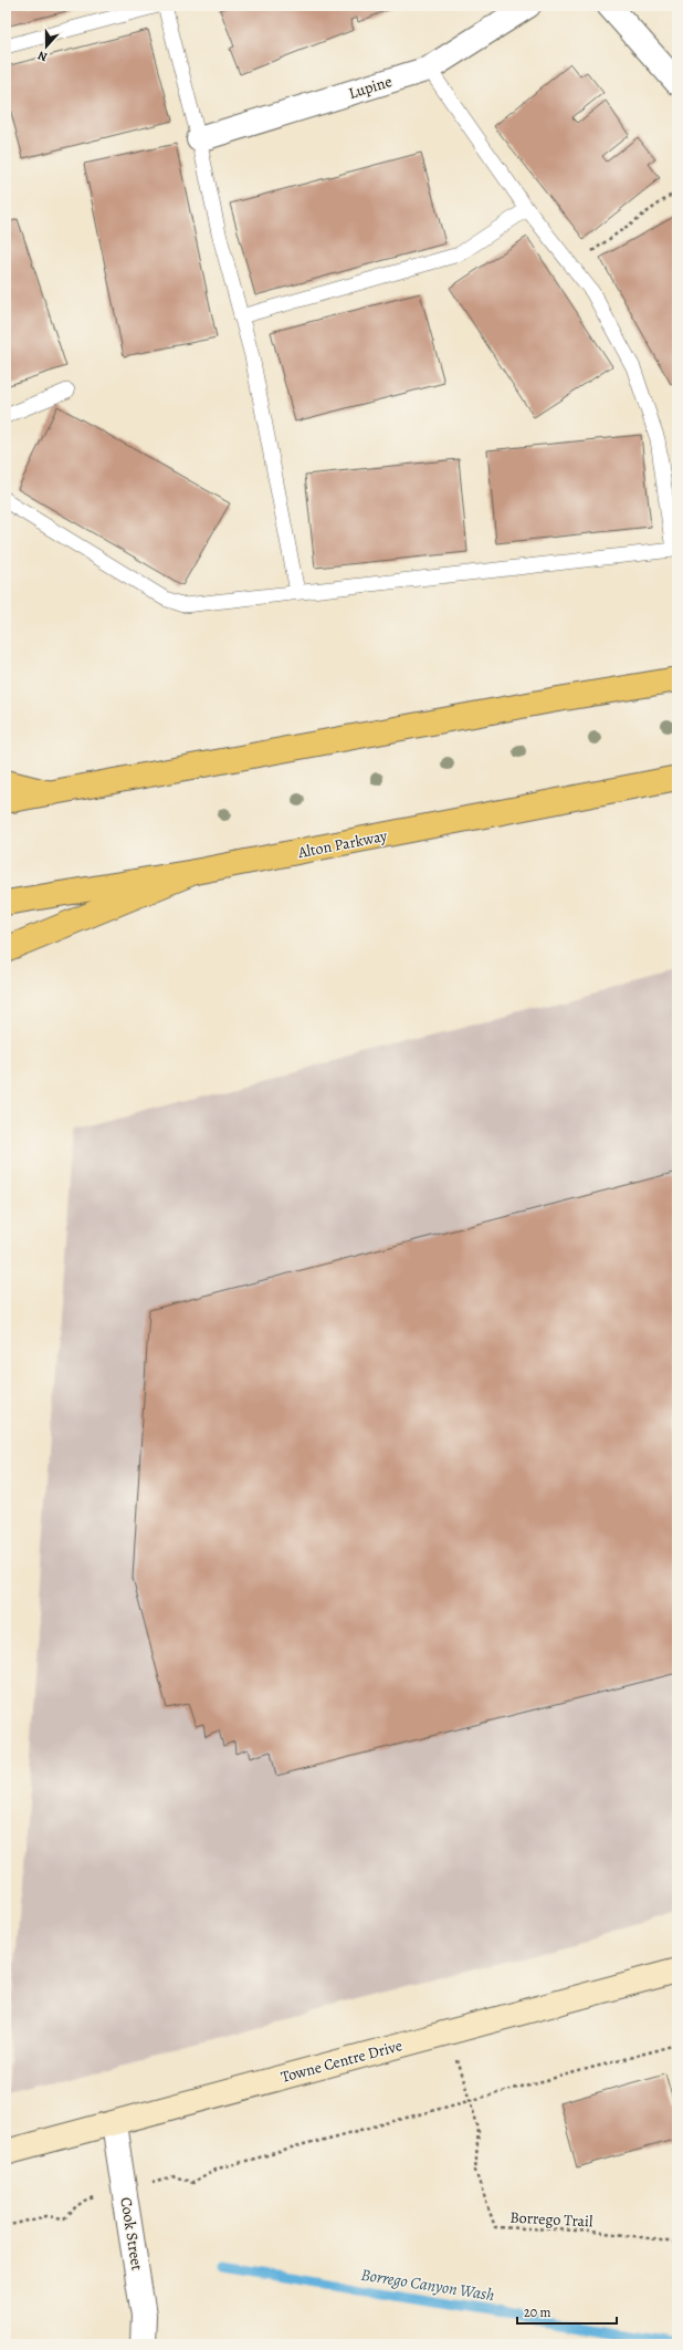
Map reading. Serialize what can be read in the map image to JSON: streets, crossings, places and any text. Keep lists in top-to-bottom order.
{
  "streets": {
    "main road": ["Alton Parkway"],
    "street": ["Lupine", "Towne Centre Drive", "Cook Street"],
    "path": ["Borrego Trail"]
  },
  "crossings": [
    ["Towne Centre Drive", "Borrego Trail"],
    ["Towne Centre Drive", "Cook Street"]
  ],
  "water": ["Borrego Canyon Wash"],
  "scale_bar": "20 m",
  "north": "bottom"
}
